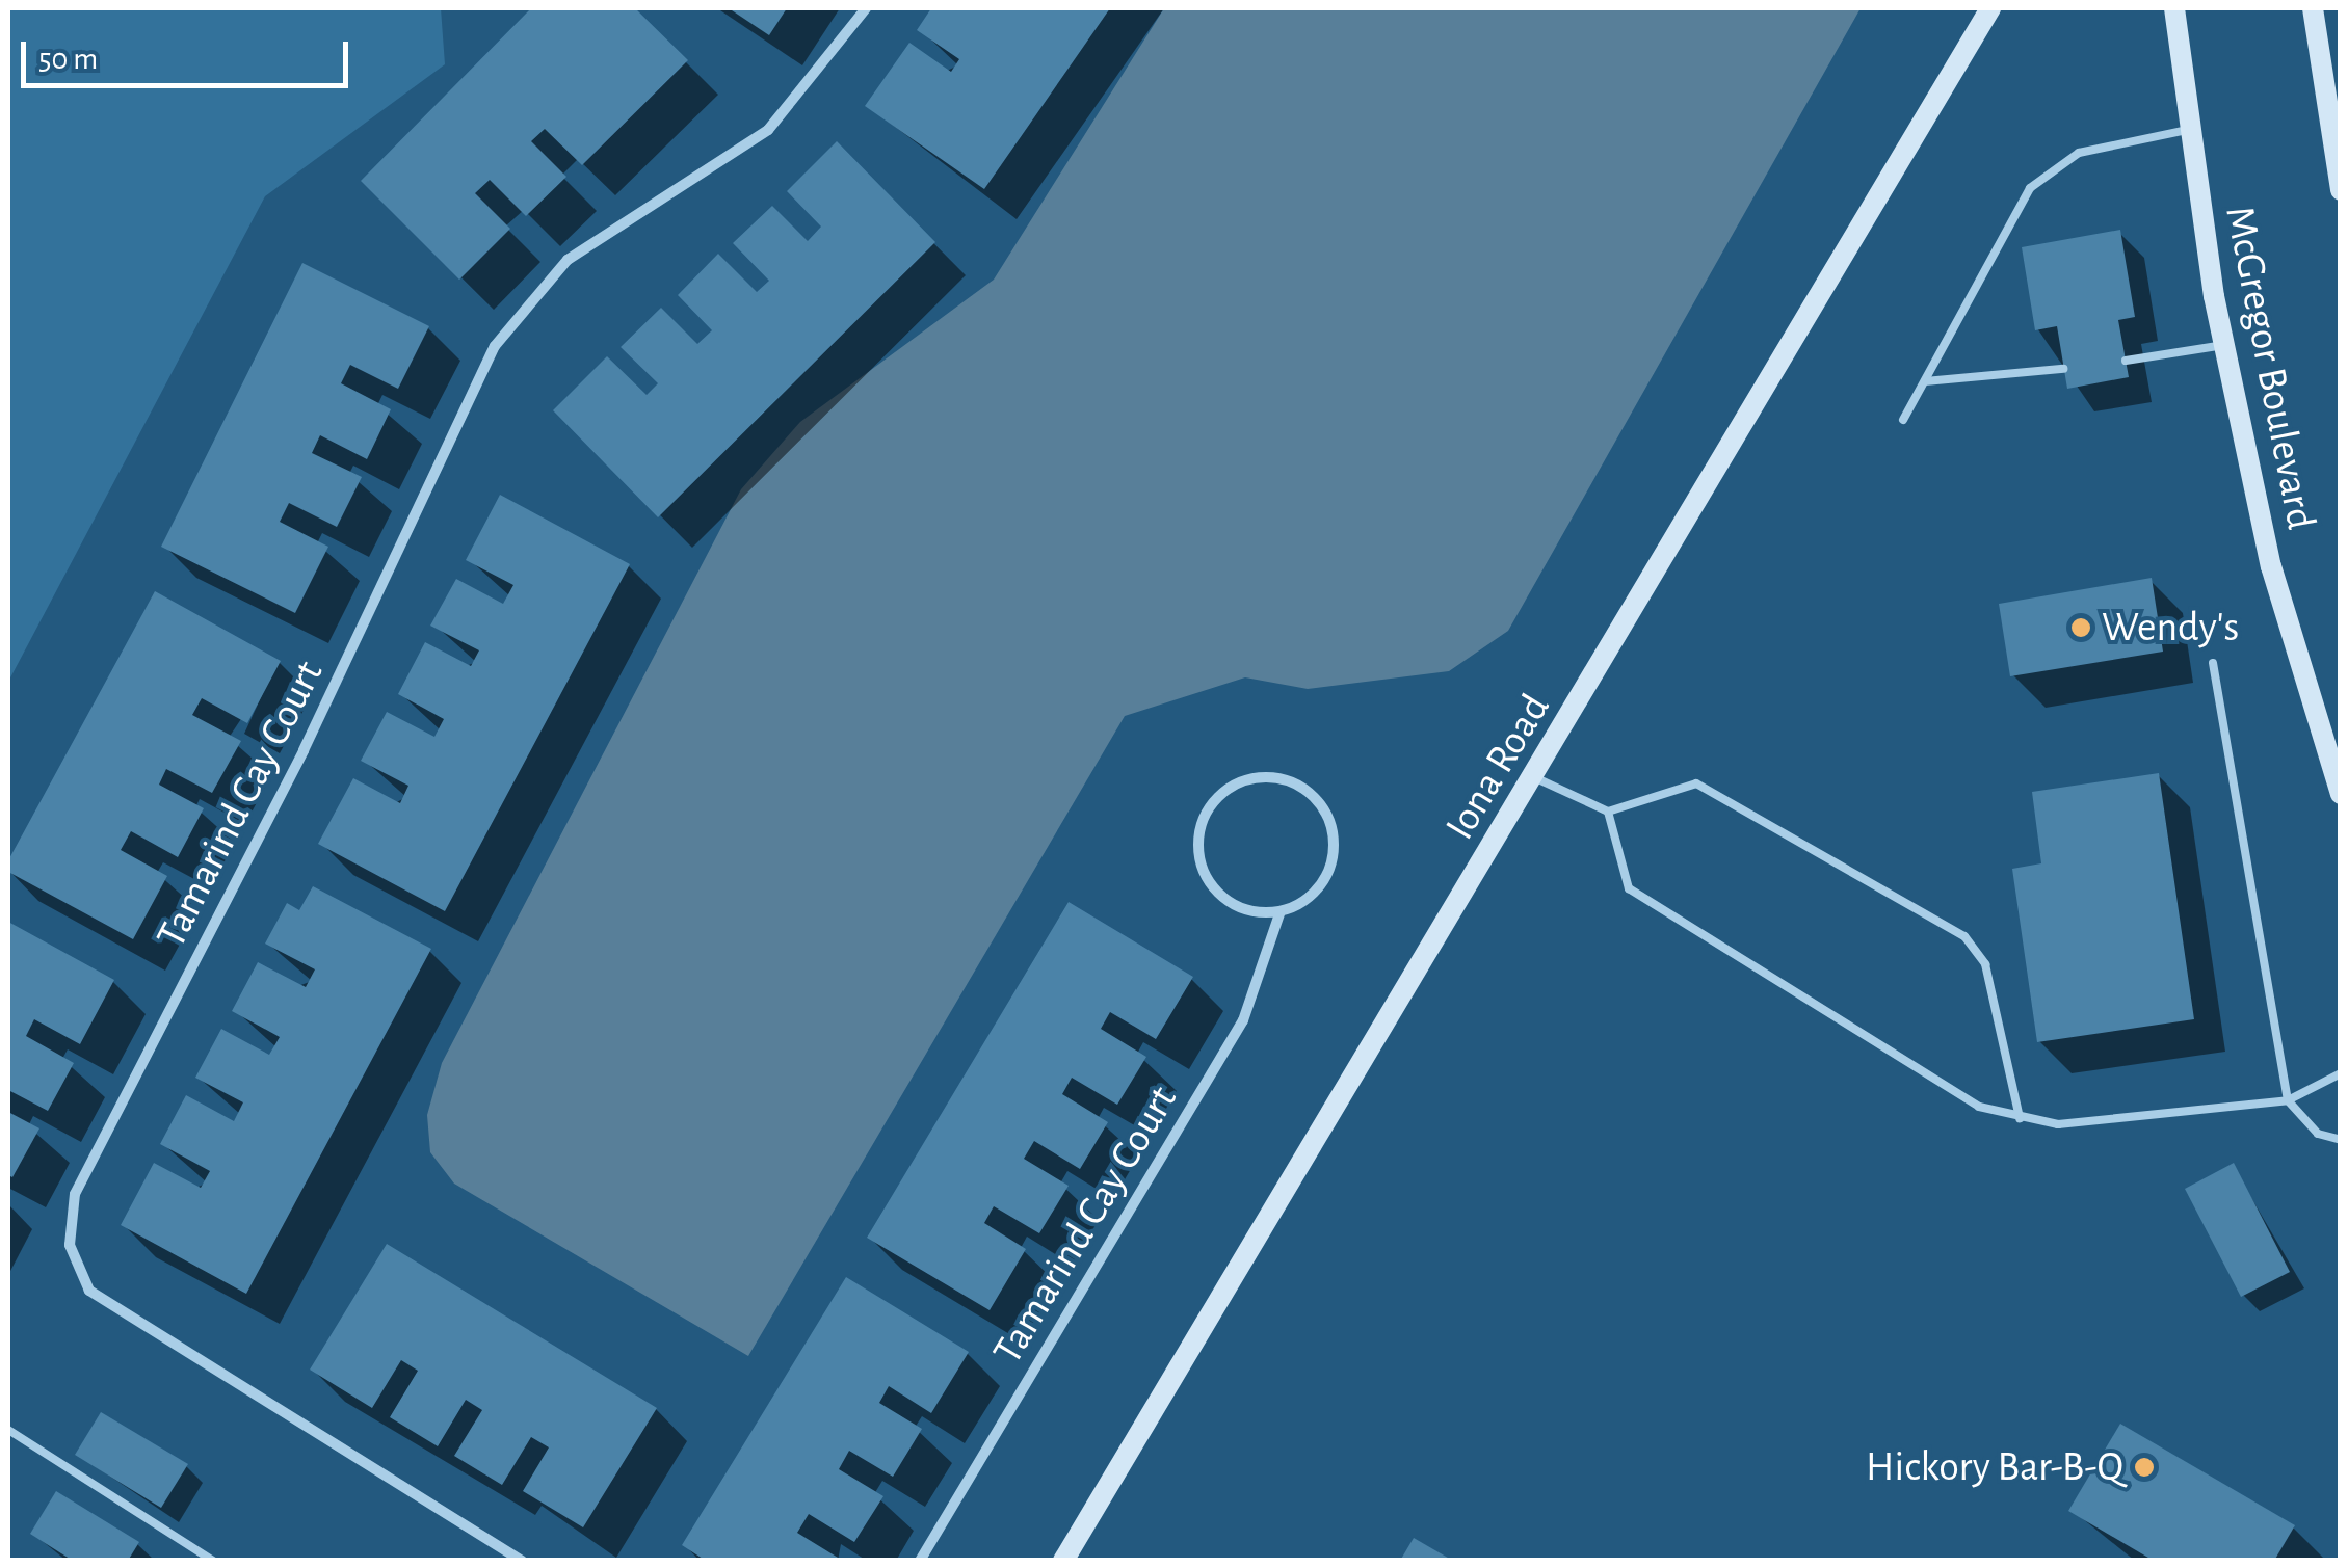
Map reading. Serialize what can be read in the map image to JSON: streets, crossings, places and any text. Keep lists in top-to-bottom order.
{
  "streets": {
    "street": ["McGregor Boulevard", "Iona Road", "Tamarind Cay Court"]
  },
  "places": ["Wendy's", "Hickory Bar-B-Q"],
  "scale_bar": "50 m"
}
